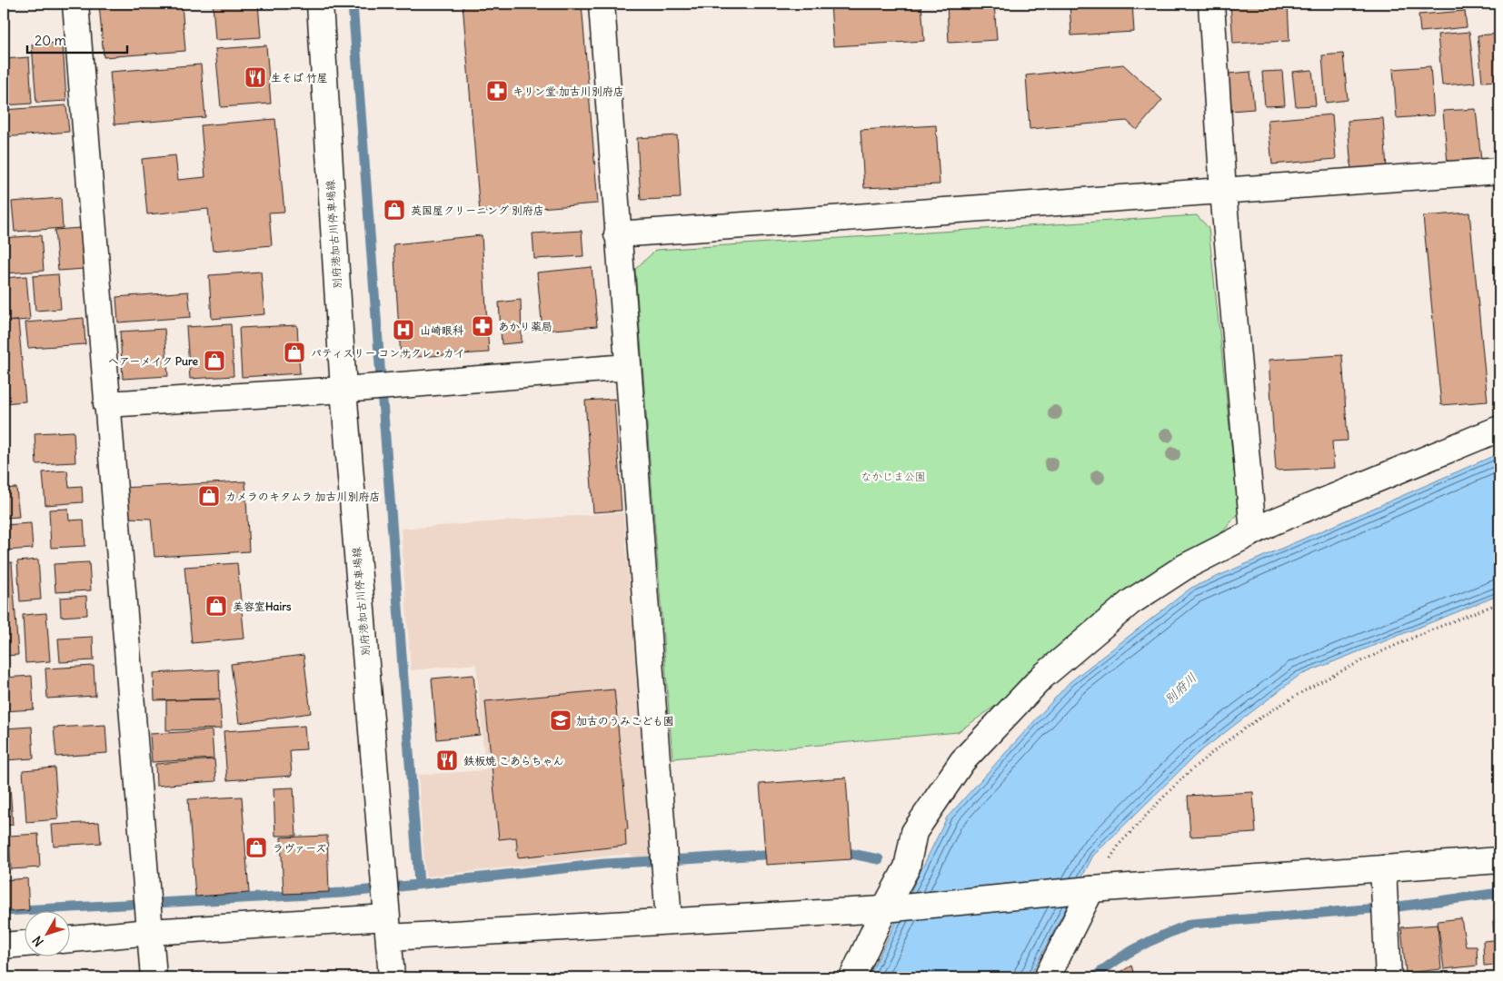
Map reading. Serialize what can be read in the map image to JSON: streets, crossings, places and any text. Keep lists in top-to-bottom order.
{
  "streets": {
    "street": ["別府港加古川停車場線"]
  },
  "water": ["別府川"],
  "parks": ["なかじま公園"],
  "places": {
    "restaurant": ["生そば 竹屋", "鉄板焼 こあらちゃん"],
    "pharmacy": ["キリン堂 加古川別府店", "あかり薬局"],
    "shop": [
      "英国屋クリーニング 別府店",
      "パティスリー コンサクレ・カイ",
      "ヘアーメイク Pure",
      "カメラのキタムラ 加古川別府店",
      "美容室Hairs",
      "ラヴァーズ"
    ],
    "hospital": ["山崎眼科"],
    "school or university": ["加古のうみこども園"]
  },
  "scale_bar": "20 m",
  "north": "bottom left"
}
